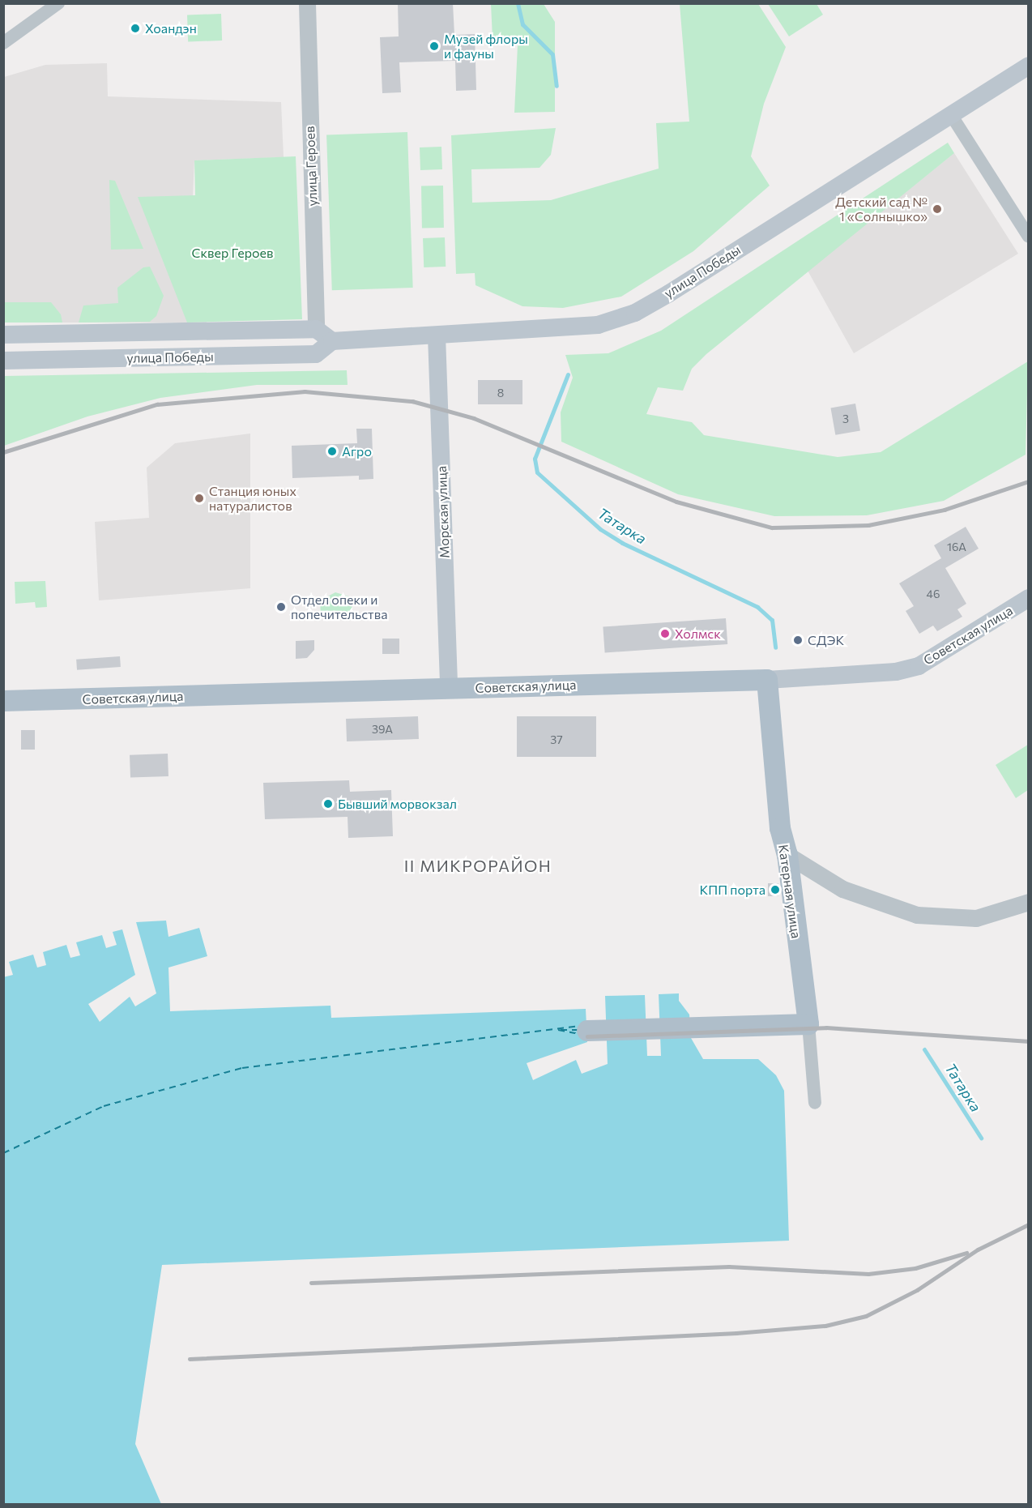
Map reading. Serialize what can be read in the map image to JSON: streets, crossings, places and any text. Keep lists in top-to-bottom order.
{
  "streets": {
    "main road": [
      "улица Победы",
      "Морская улица",
      "Советская улица",
      "Катерная улица"
    ],
    "street": ["улица Героев"]
  },
  "crossings": [
    ["улица Героев", "улица Победы"],
    ["улица Победы", "Морская улица"],
    ["Морская улица", "Советская улица"],
    ["Советская улица", "Катерная улица"]
  ],
  "districts": ["II МИКРОРАЙОН"],
  "water": ["Татарка"],
  "parks": ["Сквер Героев"],
  "places": [
    "Хоандэн",
    "Музей флоры и фауны",
    "Детский сад № 1 «Солнышко»",
    "Агро",
    "Станция юных натуралистов",
    "Отдел опеки и попечительства",
    "Холмск",
    "СДЭК",
    "Бывший морвокзал",
    "КПП порта"
  ],
  "house_numbers": [
    "8",
    "3",
    "16А",
    "46",
    "39А",
    "37"
  ]
}
